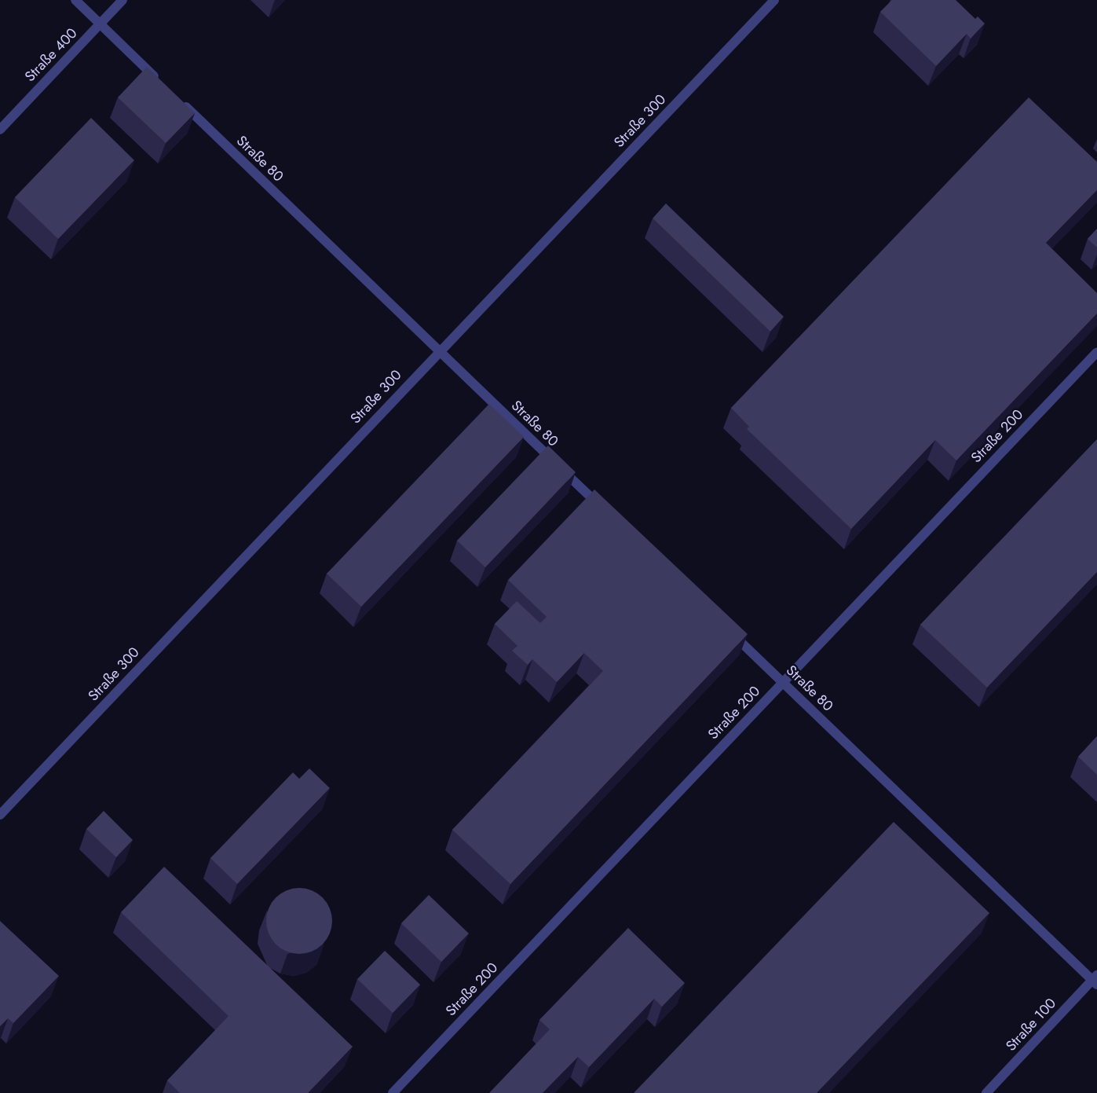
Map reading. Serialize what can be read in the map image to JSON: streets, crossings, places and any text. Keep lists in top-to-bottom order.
{
  "streets": {
    "lane": [
      "Straße 400",
      "Straße 300",
      "Straße 80",
      "Straße 200",
      "Straße 100"
    ]
  },
  "crossings": [
    ["Straße 300", "Straße 80"],
    ["Straße 80", "Straße 200"],
    ["Straße 80", "Straße 100"]
  ]
}
